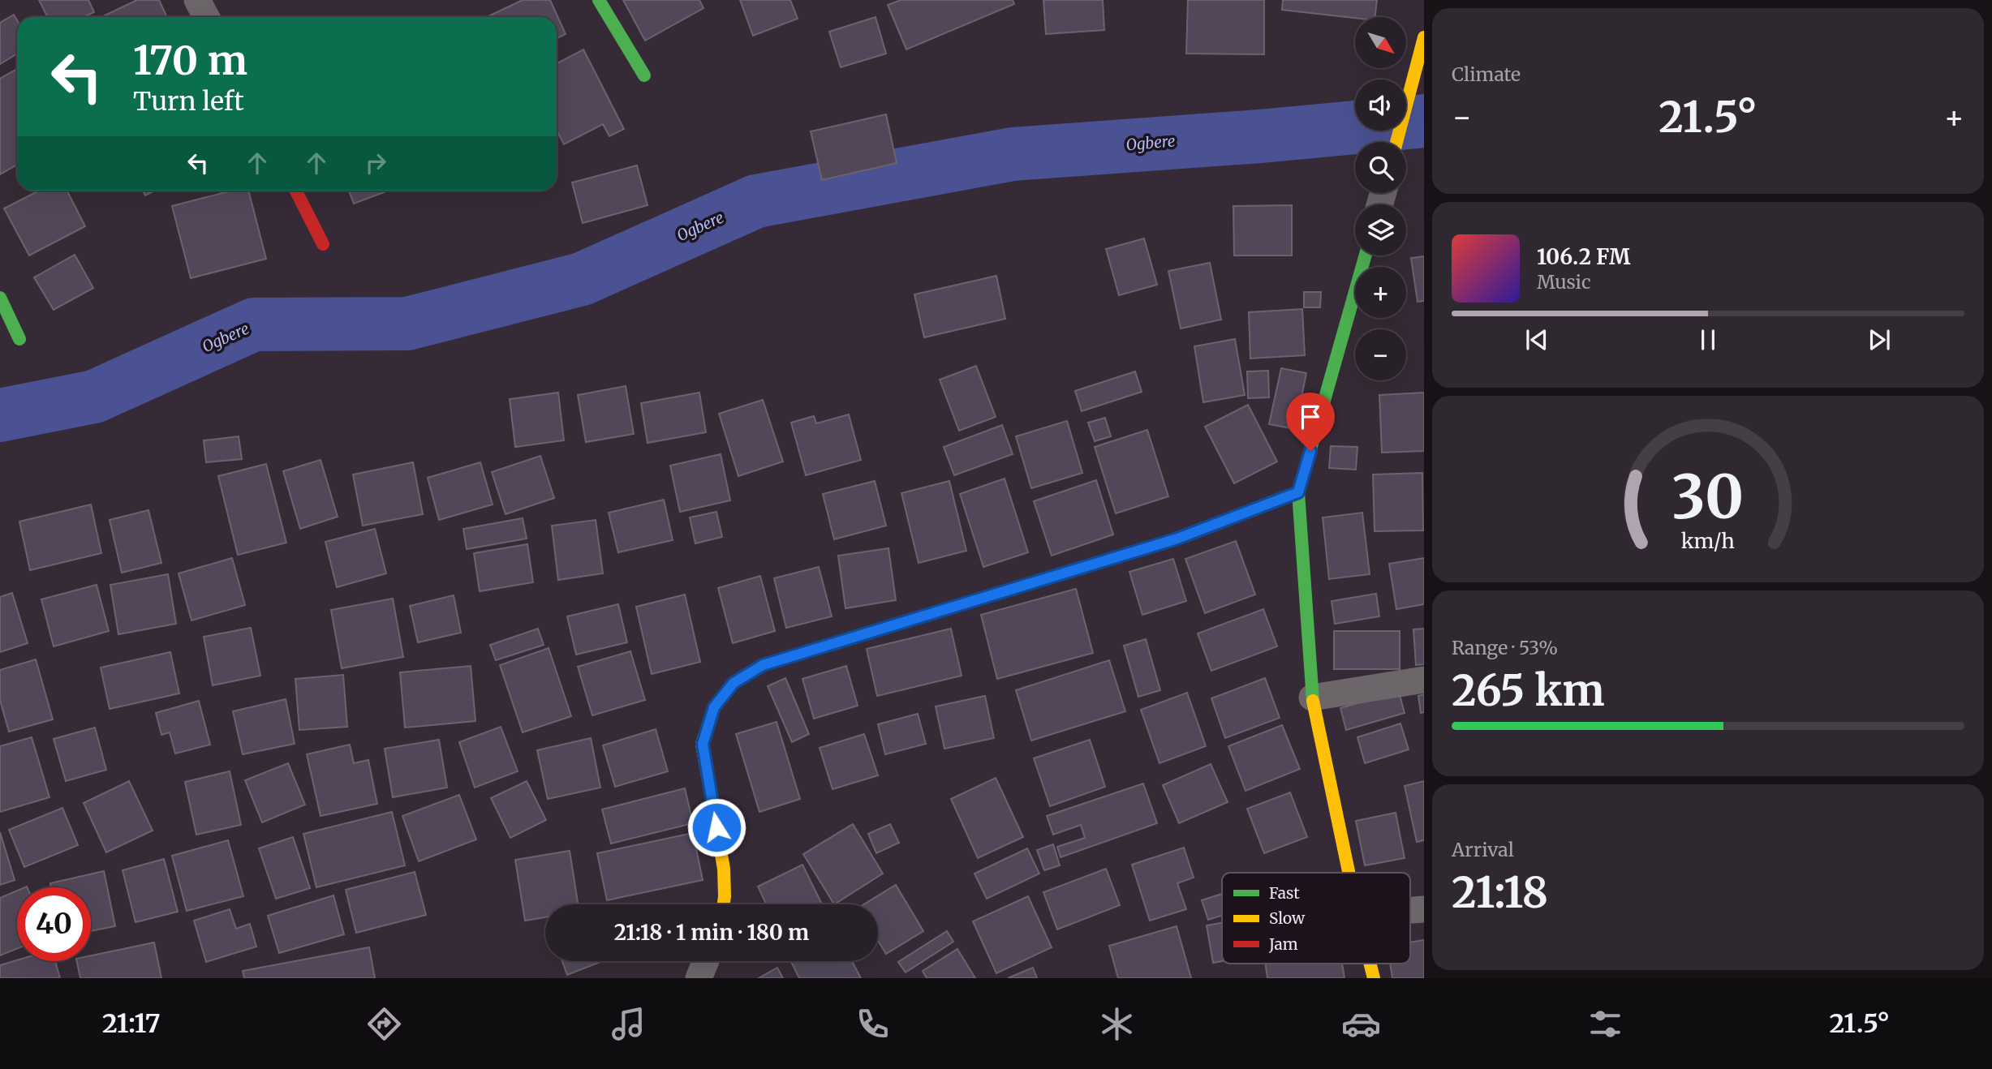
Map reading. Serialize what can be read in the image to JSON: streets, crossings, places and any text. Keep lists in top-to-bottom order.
{
  "water": ["Ogbere"],
  "legend": ["Fast", "Slow", "Jam"],
  "north": "bottom right",
  "page": {
    "tile": [
      "Climate",
      ["Range · 53%", "265 km"],
      ["Arrival", "21:18"]
    ],
    "map_buttons": ["+", "−"],
    "turn": ["170 m", "Turn left"],
    "heat": ["−", "21.5°", "+"],
    "song": ["106.2 FM", "Music"],
    "limit": "40",
    "trip": "21:18 · 1 min · 180 m",
    "tabs": ["21:17", "21.5°"],
    "gauge": ["30", "km/h"]
  }
}
